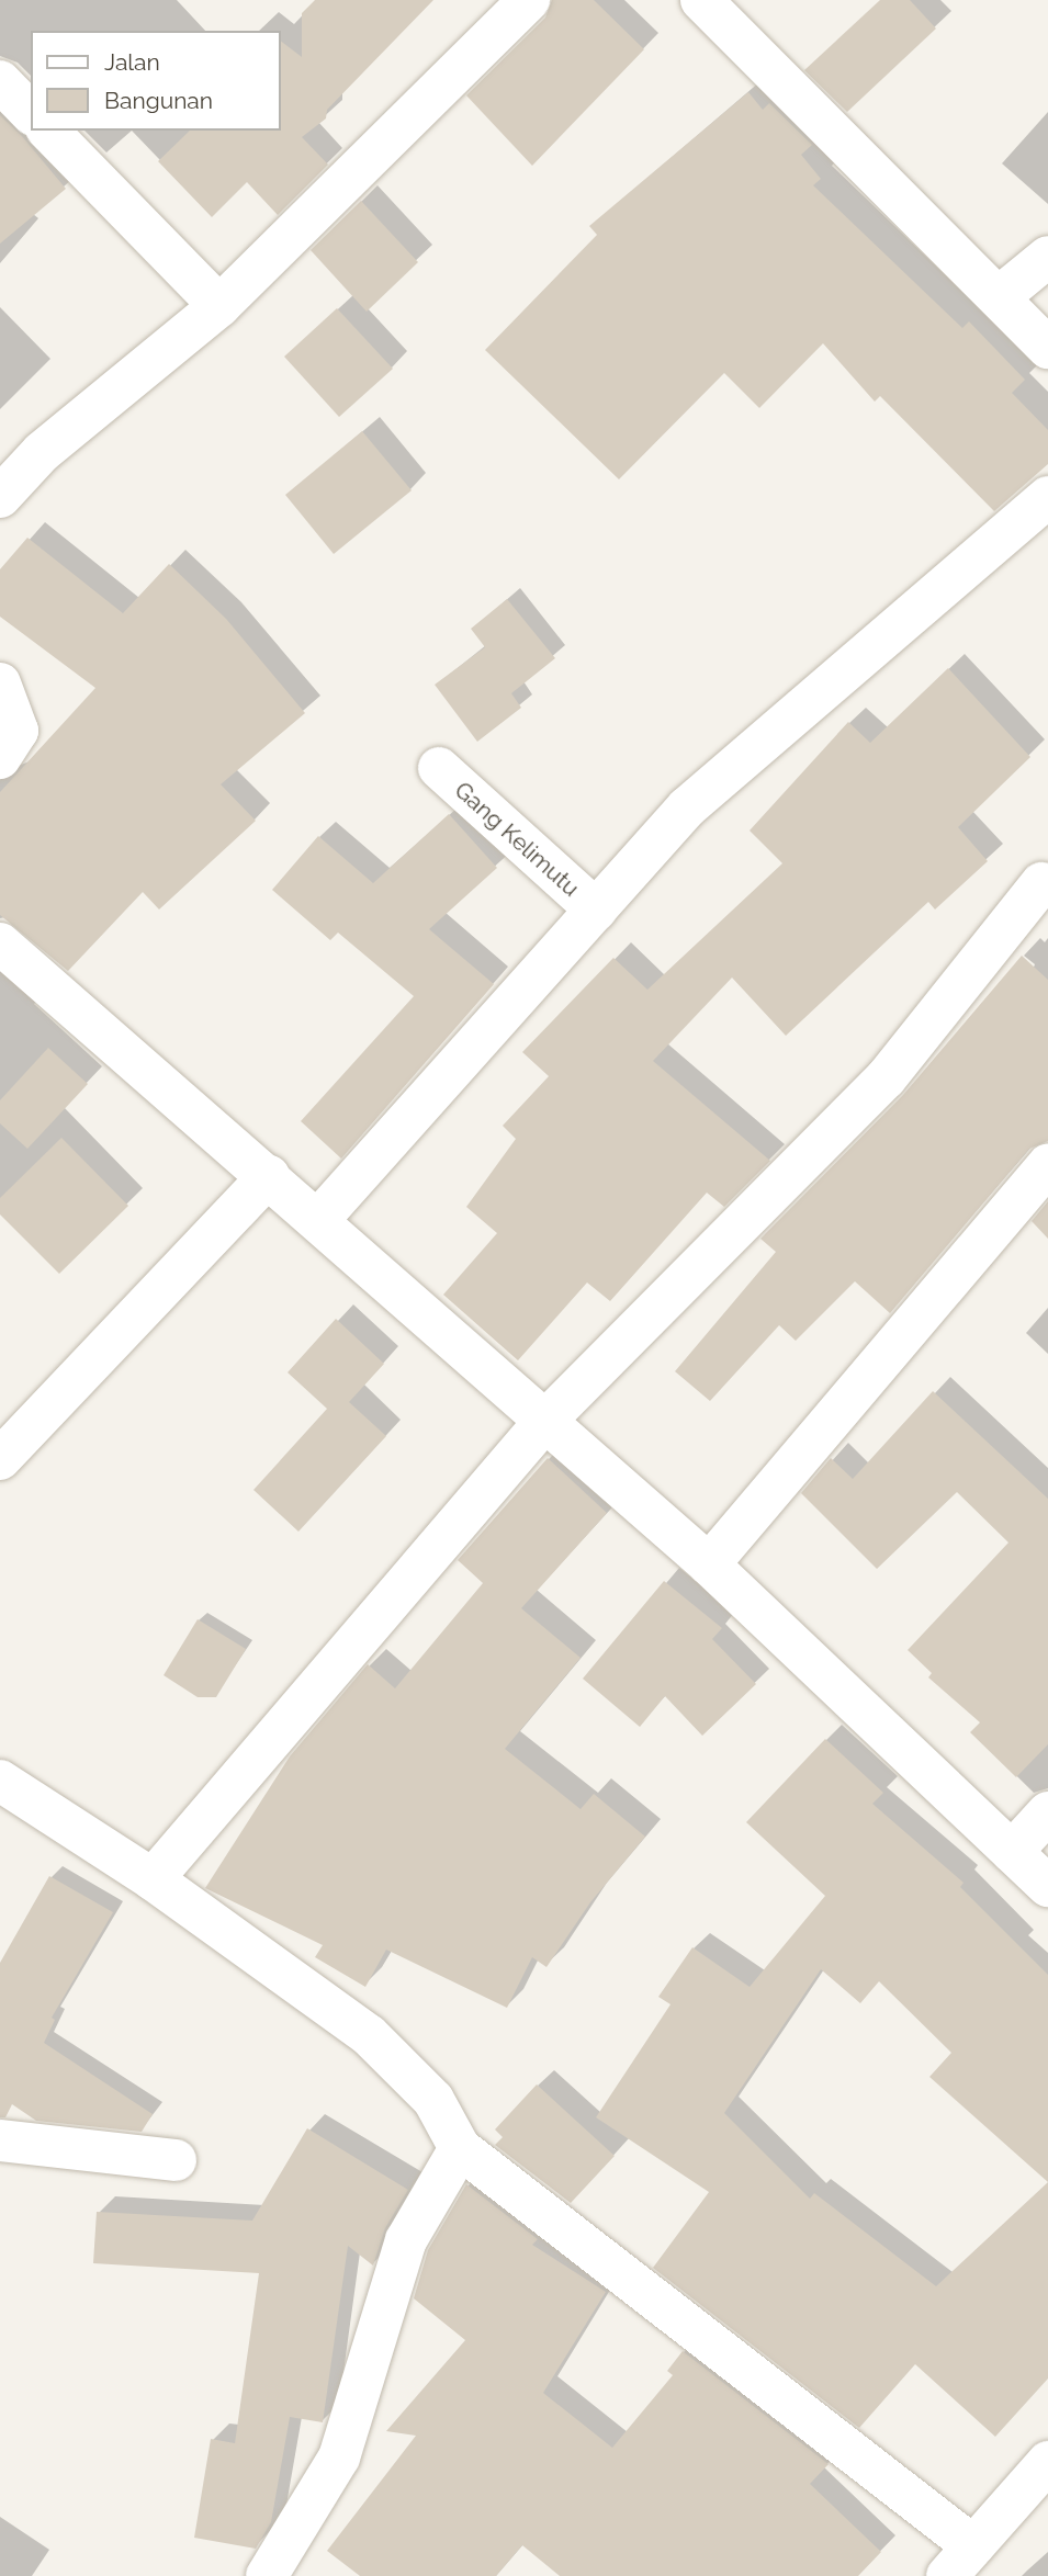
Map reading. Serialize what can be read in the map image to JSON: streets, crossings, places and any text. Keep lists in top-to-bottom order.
{
  "streets": {
    "street": ["Gang Kelimutu"]
  },
  "legend": ["Jalan", "Bangunan"]
}
